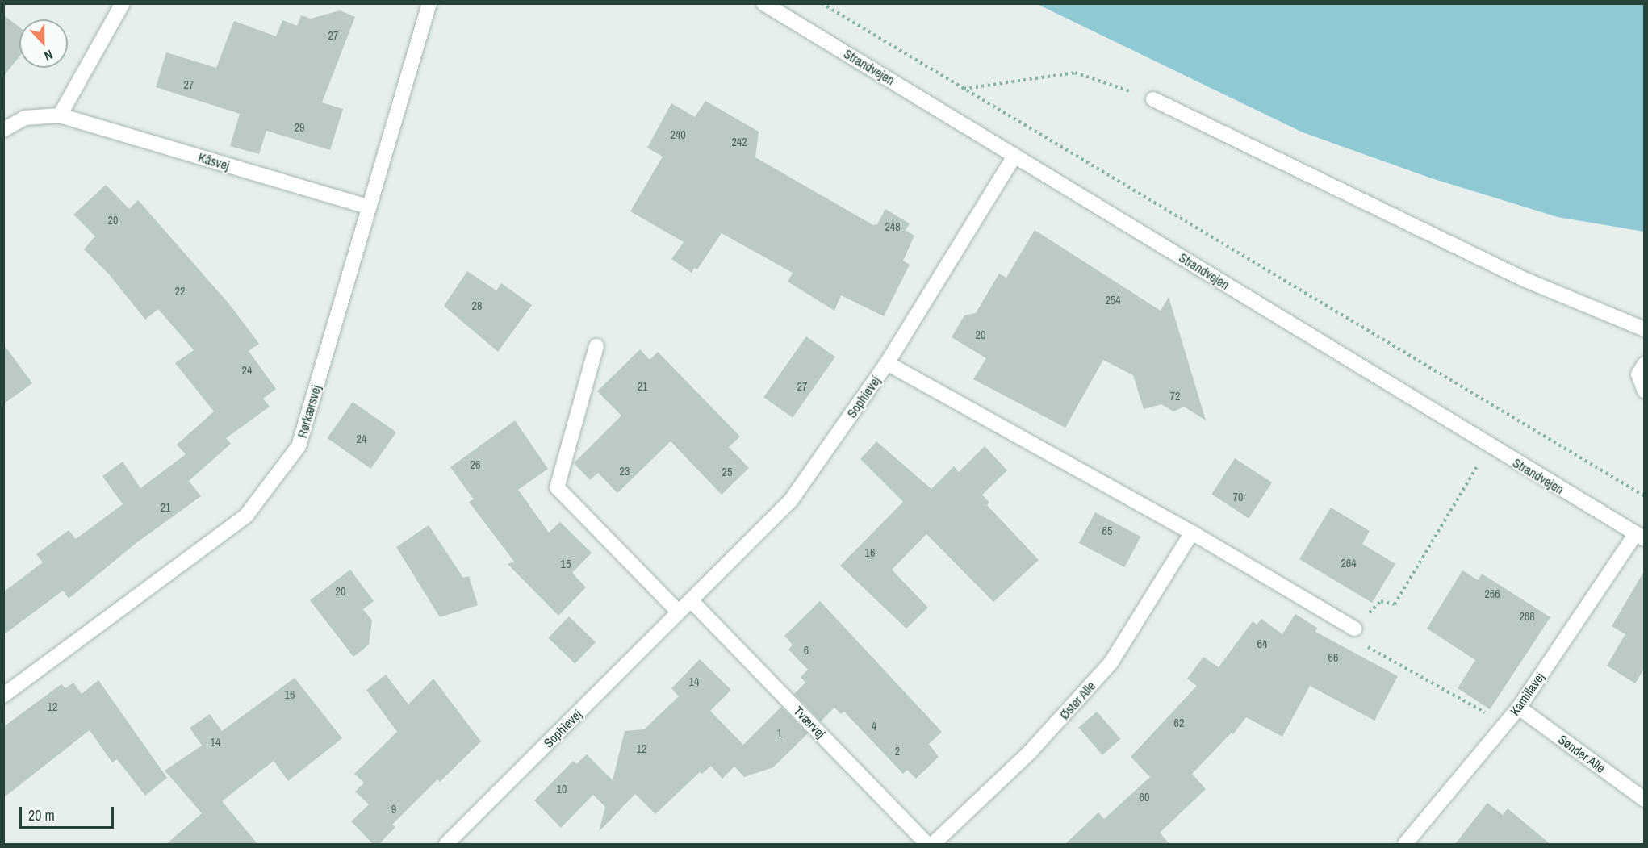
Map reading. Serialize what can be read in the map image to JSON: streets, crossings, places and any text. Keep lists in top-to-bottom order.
{
  "streets": {
    "street": [
      "Strandvejen",
      "Kåsvej",
      "Sophievej",
      "Rørkærsvej",
      "Kamillavej",
      "Øster Alle",
      "Tværvej",
      "Sønder Alle"
    ]
  },
  "crossings": [
    ["Strandvejen", "Sophievej"],
    ["Strandvejen", "Kamillavej"],
    ["Kåsvej", "Rørkærsvej"],
    ["Sophievej", "Tværvej"],
    ["Kamillavej", "Sønder Alle"]
  ],
  "house_numbers": [
    "27",
    "27",
    "29",
    "240",
    "242",
    "20",
    "248",
    "22",
    "254",
    "28",
    "20",
    "24",
    "21",
    "27",
    "72",
    "24",
    "26",
    "23",
    "25",
    "70",
    "21",
    "65",
    "16",
    "264",
    "15",
    "20",
    "266",
    "268",
    "64",
    "6",
    "66",
    "14",
    "16",
    "12",
    "62",
    "4",
    "1",
    "14",
    "12",
    "2",
    "10",
    "60",
    "9"
  ],
  "scale_bar": "20 m",
  "north": "bottom"
}
